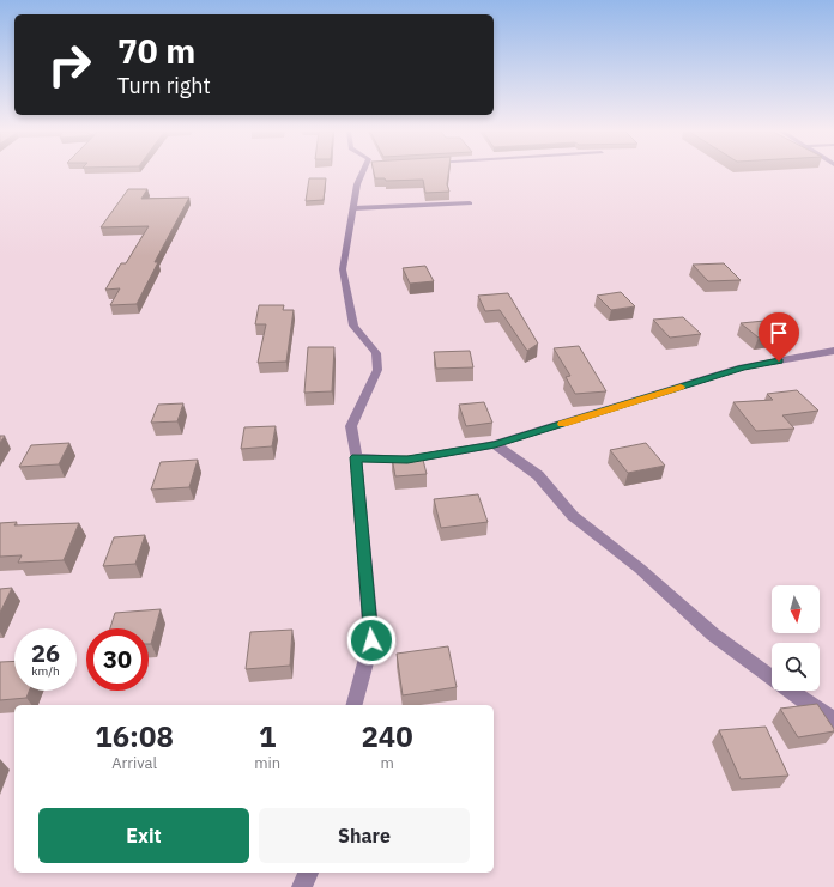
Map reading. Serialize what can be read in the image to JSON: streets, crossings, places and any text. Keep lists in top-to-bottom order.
{
  "north": "bottom",
  "page": {
    "turn": ["70 m", "Turn right"],
    "speed": "26 km/h",
    "limit": "30",
    "eta": [
      "16:08",
      "Arrival",
      "1",
      "min",
      "240",
      "m"
    ],
    "buttons": ["Exit", "Share"]
  }
}
